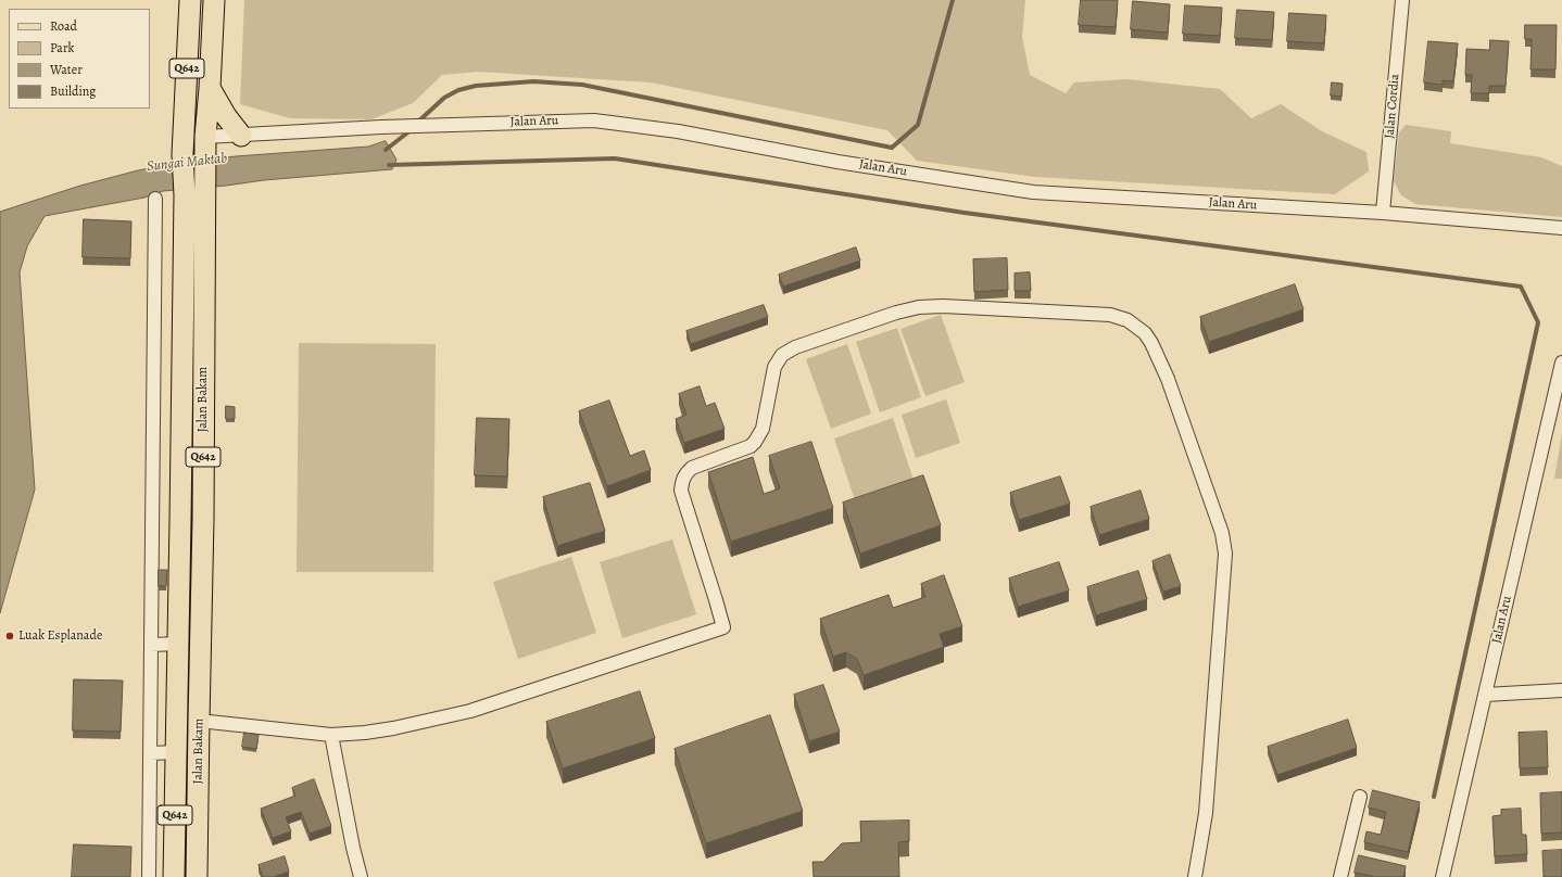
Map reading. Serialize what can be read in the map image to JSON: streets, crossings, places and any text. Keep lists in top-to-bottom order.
{
  "streets": {
    "main road": ["Q642", "Jalan Bakam"],
    "street": ["Jalan Cordia", "Jalan Aru"]
  },
  "crossings": [
    ["Jalan Cordia", "Jalan Aru"],
    ["Jalan Aru", "Jalan Bakam"]
  ],
  "water": ["Sungai Maktab"],
  "places": ["Luak Esplanade"],
  "legend": [
    "Road",
    "Park",
    "Water",
    "Building"
  ]
}
